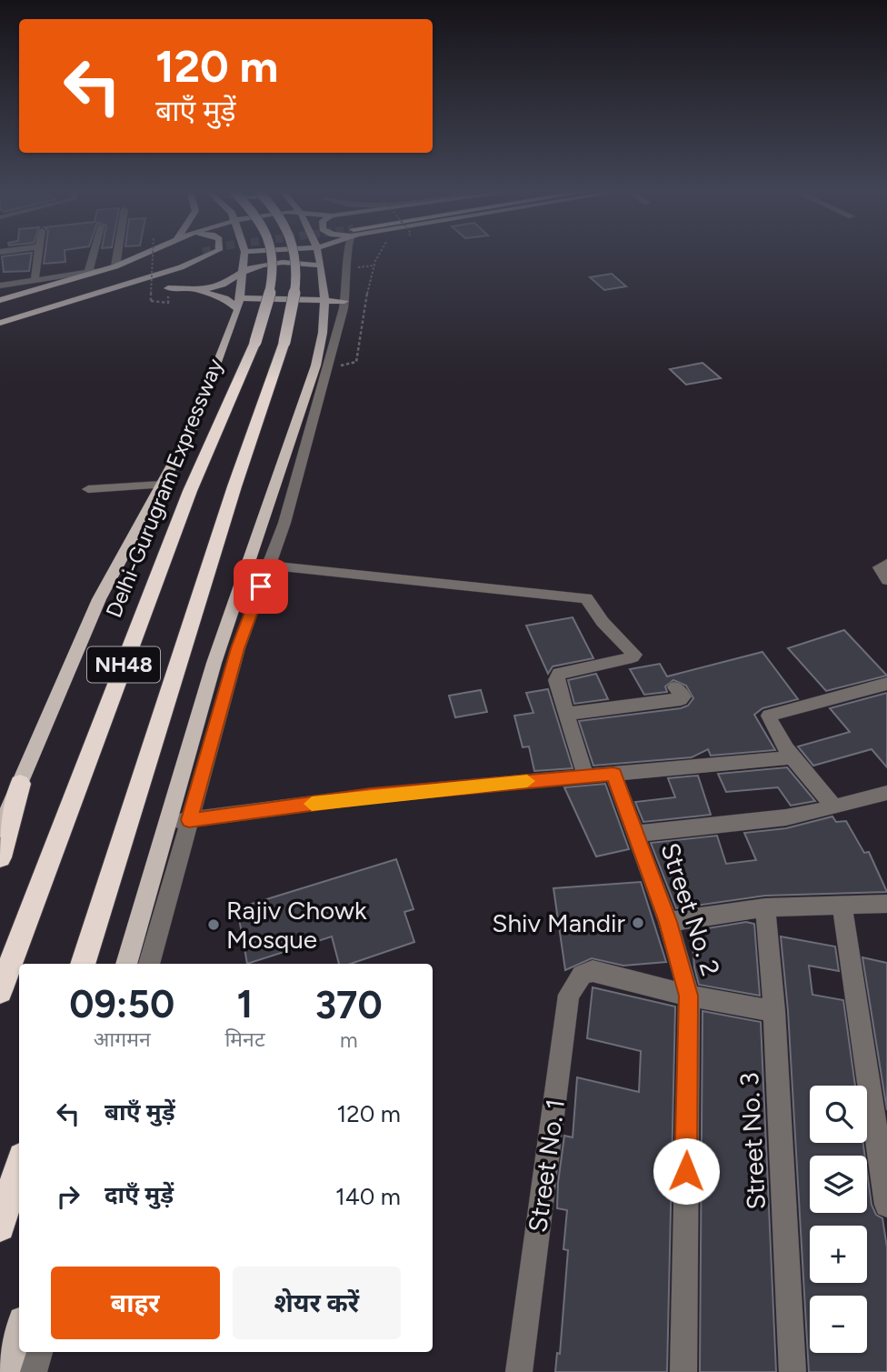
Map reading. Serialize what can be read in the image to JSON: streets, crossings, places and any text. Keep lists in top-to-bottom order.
{
  "streets": {
    "highway": ["Delhi-Gurugram Expressway", "NH48"],
    "street": ["Street No. 2", "Street No. 3", "Street No. 1"]
  },
  "crossings": [
    ["Street No. 2", "Street No. 1"]
  ],
  "places": ["Shiv Mandir", "Rajiv Chowk Mosque"],
  "page": {
    "turn": ["120 m", "बाएँ मुड़ें"],
    "eta": [
      "09:50",
      "आगमन",
      "1",
      "मिनट",
      "370",
      "m"
    ],
    "list": [
      {
        "name": "बाएँ मुड़ें",
        "value": "120 m"
      },
      {
        "name": "दाएँ मुड़ें",
        "value": "140 m"
      }
    ],
    "map_buttons": ["+", "−"],
    "buttons": ["बाहर", "शेयर करें"]
  }
}
